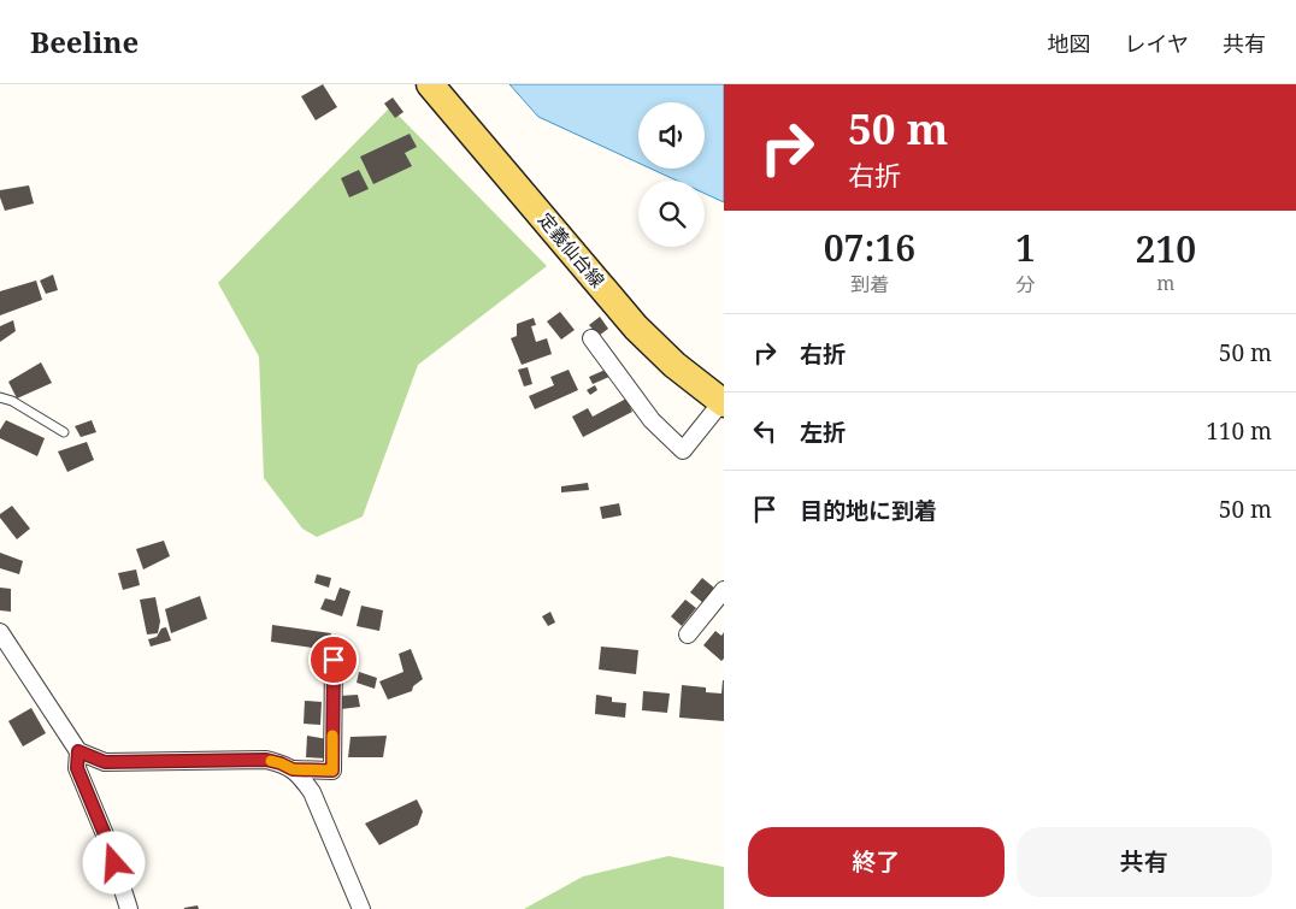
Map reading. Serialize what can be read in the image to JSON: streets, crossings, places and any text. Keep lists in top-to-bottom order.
{
  "streets": {
    "main road": ["定義仙台線"]
  },
  "page": {
    "header": "Beeline",
    "nav": ["地図", "レイヤ", "共有"],
    "turn": ["50 m", "右折"],
    "eta": [
      "07:16",
      "到着",
      "1",
      "分",
      "210",
      "m"
    ],
    "list": [
      {
        "name": "右折",
        "value": "50 m"
      },
      {
        "name": "左折",
        "value": "110 m"
      },
      {
        "name": "目的地に到着",
        "value": "50 m"
      }
    ],
    "buttons": ["終了", "共有"]
  }
}
